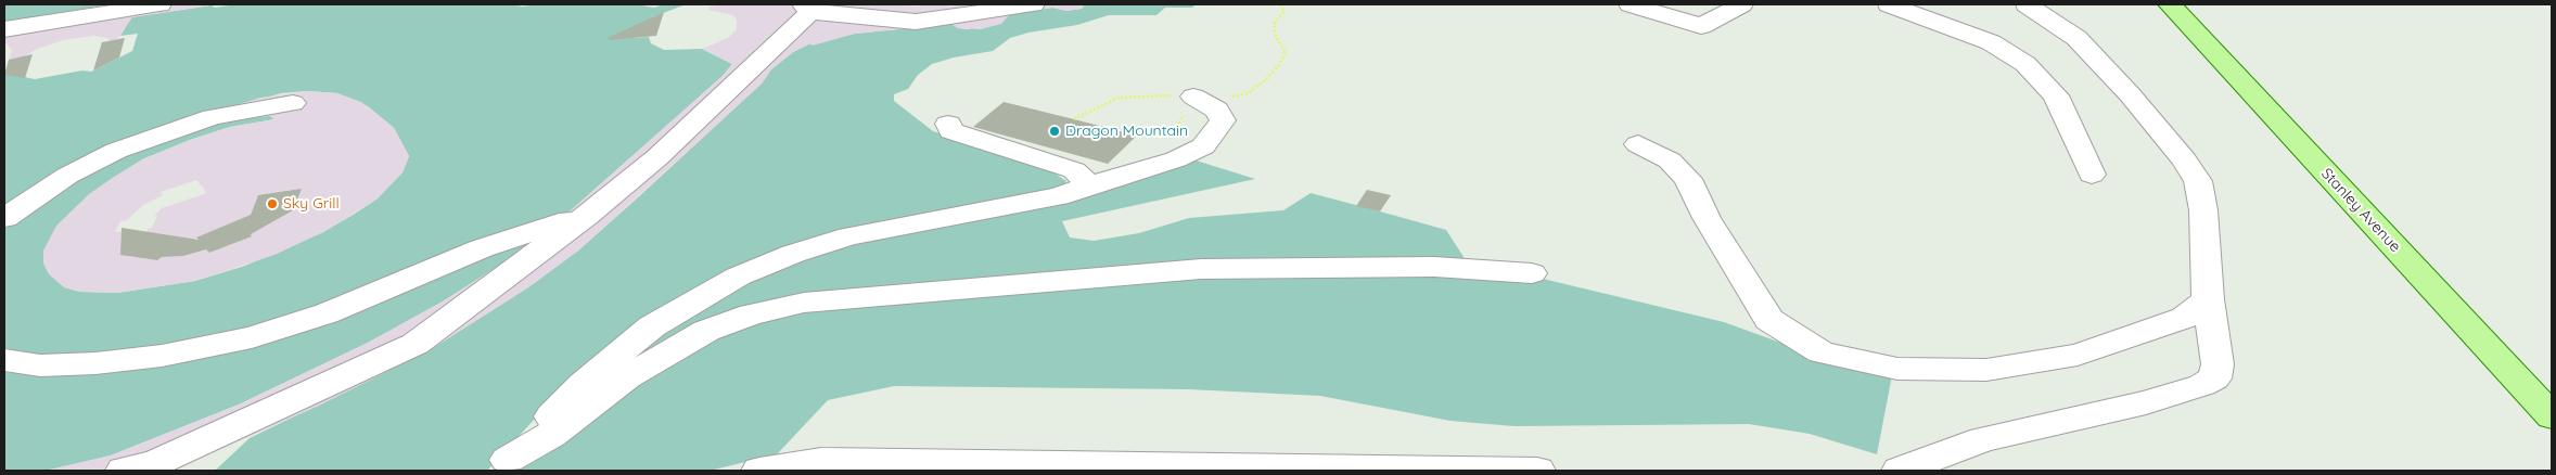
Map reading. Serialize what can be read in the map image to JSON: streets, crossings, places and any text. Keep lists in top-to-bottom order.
{
  "streets": {
    "main road": ["Stanley Avenue"]
  },
  "places": ["Dragon Mountain", "Sky Grill"]
}
